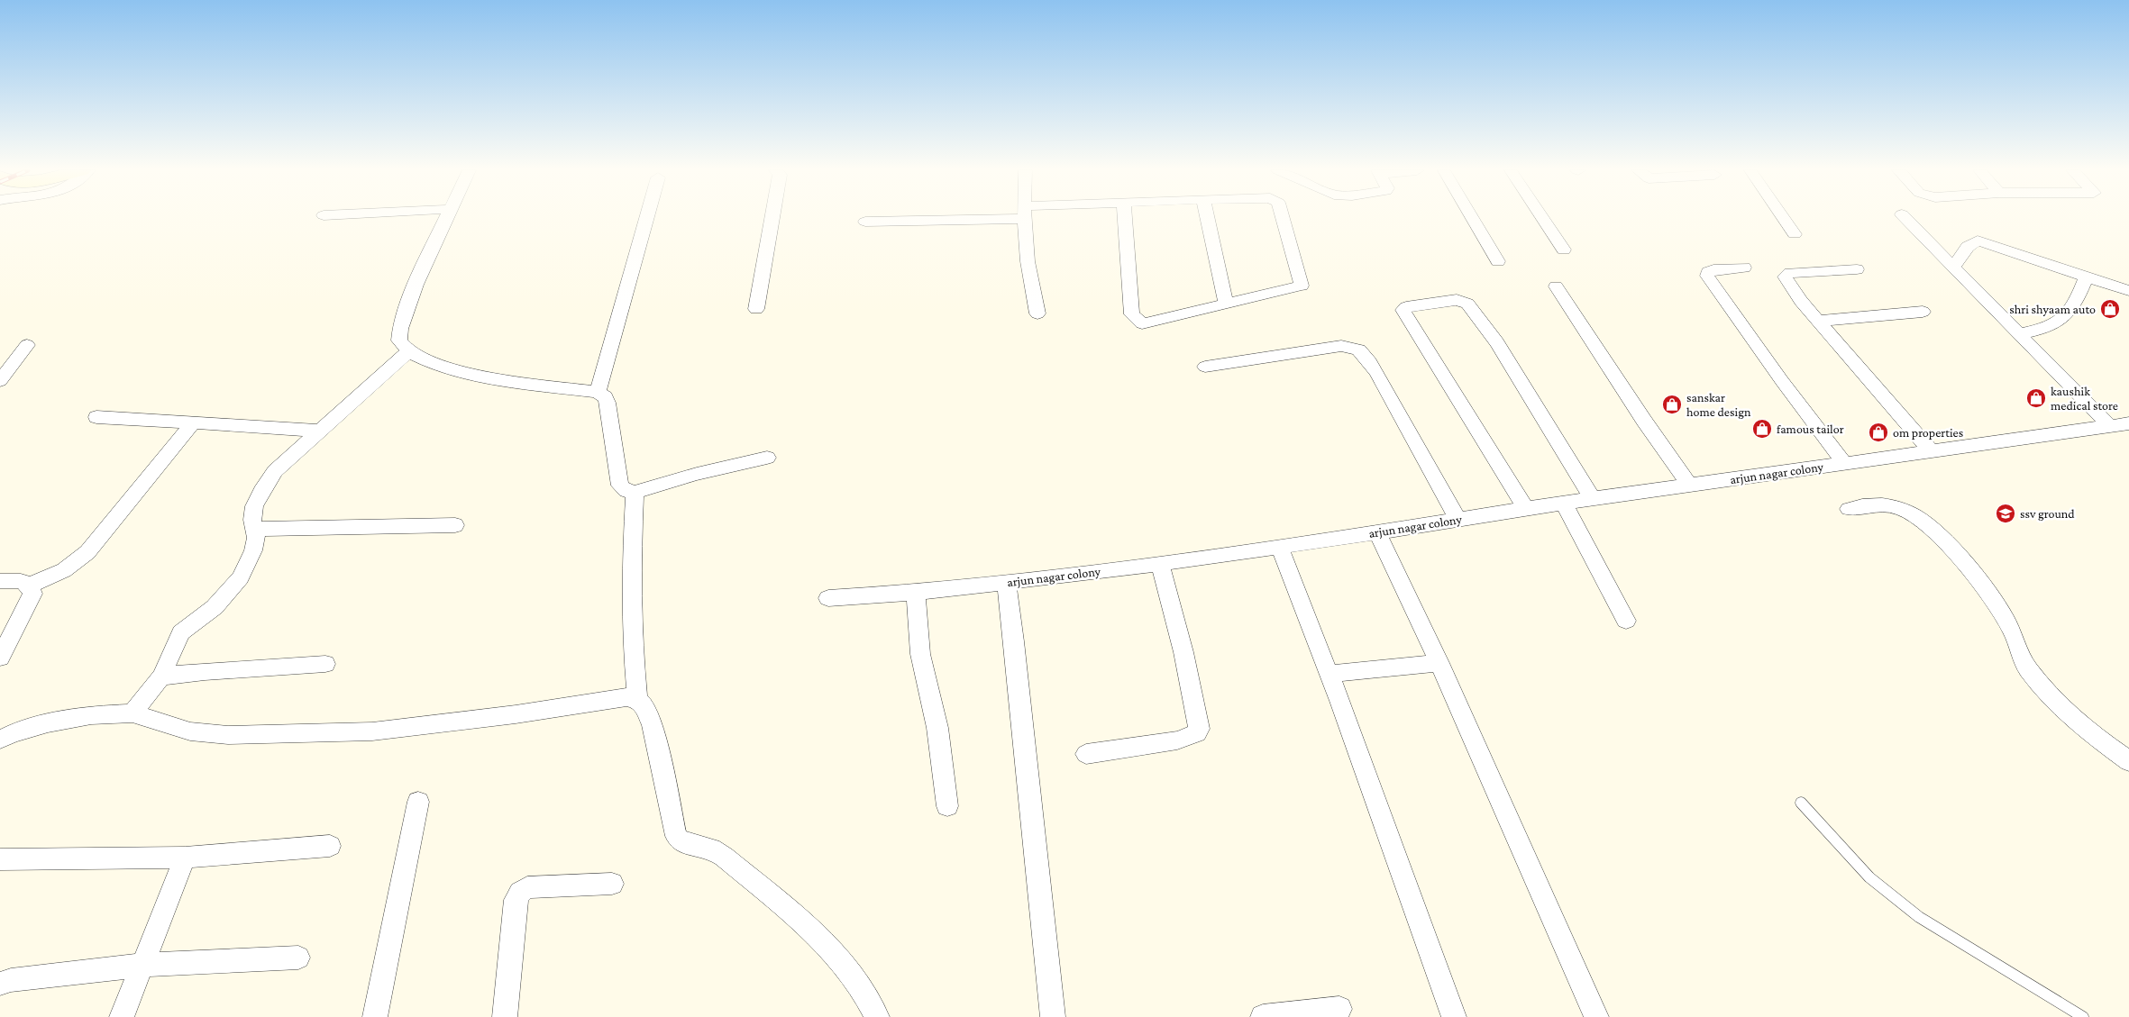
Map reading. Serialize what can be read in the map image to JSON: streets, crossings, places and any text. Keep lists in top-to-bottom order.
{
  "streets": {
    "street": ["arjun nagar colony"]
  },
  "places": {
    "shop": [
      "shri shyaam auto",
      "kaushik medical store",
      "sanskar home design",
      "famous tailor",
      "om properties"
    ],
    "school or university": ["ssv ground"]
  }
}
